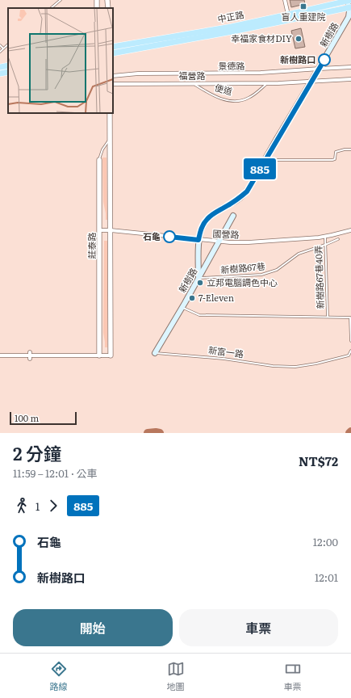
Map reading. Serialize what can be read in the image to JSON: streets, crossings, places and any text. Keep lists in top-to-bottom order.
{
  "streets": {
    "main road": ["中正路", "新樹路"],
    "street": [
      "景德路",
      "福營路",
      "國營路",
      "莊泰路"
    ],
    "lane": [
      "便道",
      "新樹路67巷",
      "新樹路67巷40弄",
      "新富一路"
    ]
  },
  "crossings": [
    ["中正路", "新樹路"],
    ["新樹路", "景德路"],
    ["新樹路", "福營路"],
    ["新樹路", "國營路"],
    ["新樹路", "新樹路67巷"],
    ["新樹路", "新富一路"],
    ["福營路", "便道"],
    ["國營路", "莊泰路"],
    ["國營路", "新樹路67巷40弄"],
    ["新樹路67巷", "新樹路67巷40弄"]
  ],
  "places": {
    "transit": ["盲人重建院"],
    "other": [
      "幸福家食材DIY",
      "新樹路口",
      "石龜",
      "立邦電腦調色中心",
      "7-Eleven"
    ]
  },
  "lines": ["bus line 885"],
  "scale_bar": "100 m",
  "page": {
    "on_map": "885",
    "scale": "100 m",
    "heading": ["2 分鐘", "11:59 – 12:01 · 公車", "NT$72"],
    "legs": ["1", "885"],
    "list": [
      {
        "name": "石龜",
        "value": "12:00"
      },
      {
        "name": "新樹路口",
        "value": "12:01"
      }
    ],
    "buttons": ["開始", "車票"],
    "tabs": ["路線", "地圖", "車票"]
  }
}
